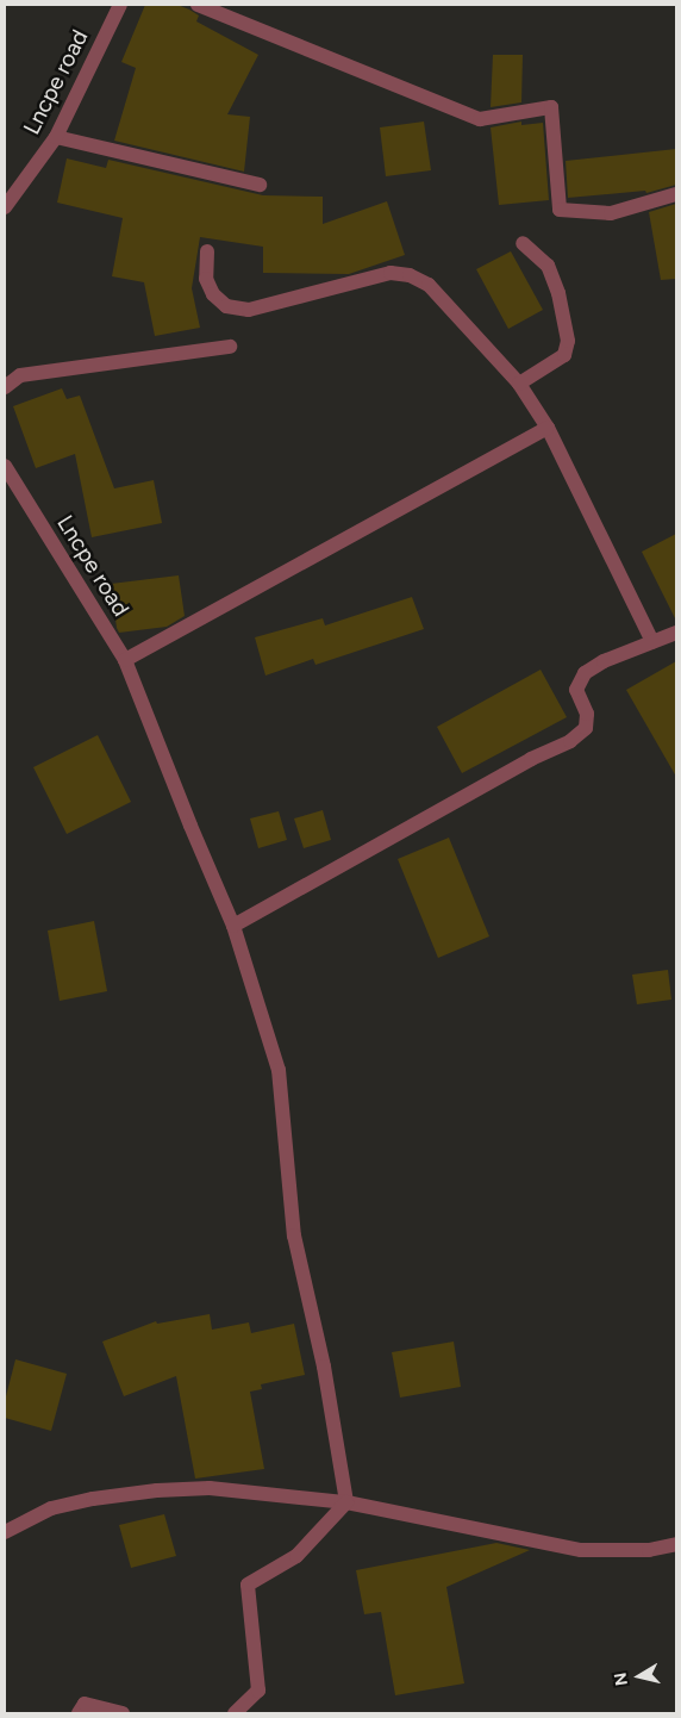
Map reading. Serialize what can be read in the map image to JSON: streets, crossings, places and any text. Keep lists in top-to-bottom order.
{
  "streets": {
    "street": ["Lncpe road"]
  },
  "north": "left"
}
